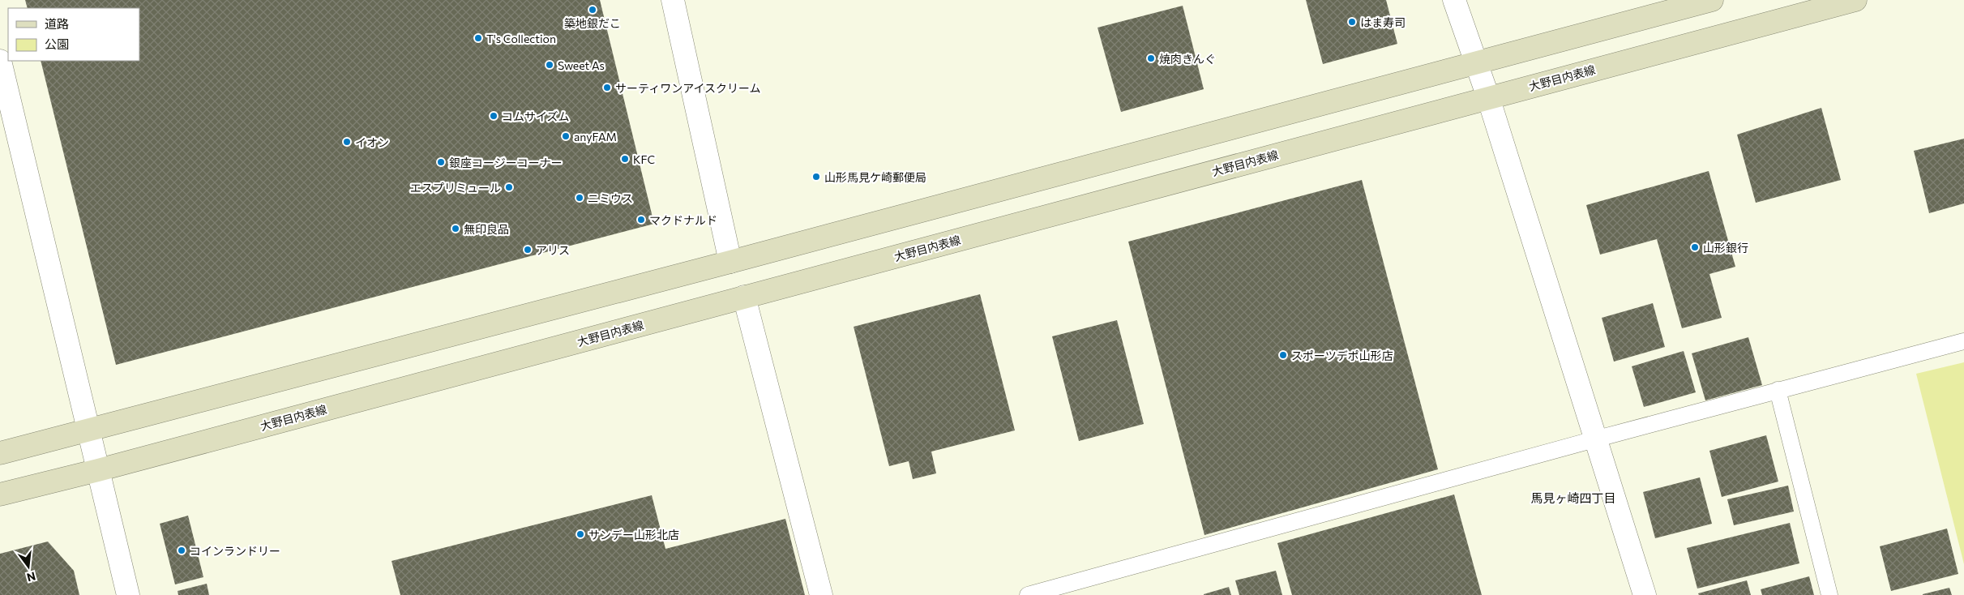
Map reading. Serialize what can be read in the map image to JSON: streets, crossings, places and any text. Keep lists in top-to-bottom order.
{
  "streets": {
    "main road": ["大野目内表線"]
  },
  "districts": ["馬見ヶ崎四丁目"],
  "places": [
    "築地銀だこ",
    "はま寿司",
    "T's Collection",
    "焼肉きんぐ",
    "Sweet As",
    "サーティワンアイスクリーム",
    "コムサイズム",
    "anyFAM",
    "イオン",
    "KFC",
    "銀座コージーコーナー",
    "山形馬見ケ崎郵便局",
    "エスプリミュール",
    "ニミウス",
    "マクドナルド",
    "無印良品",
    "山形銀行",
    "アリス",
    "スポーツデポ山形店",
    "サンデー山形北店",
    "コインランドリー"
  ],
  "legend": ["道路", "公園"],
  "north": "bottom"
}
